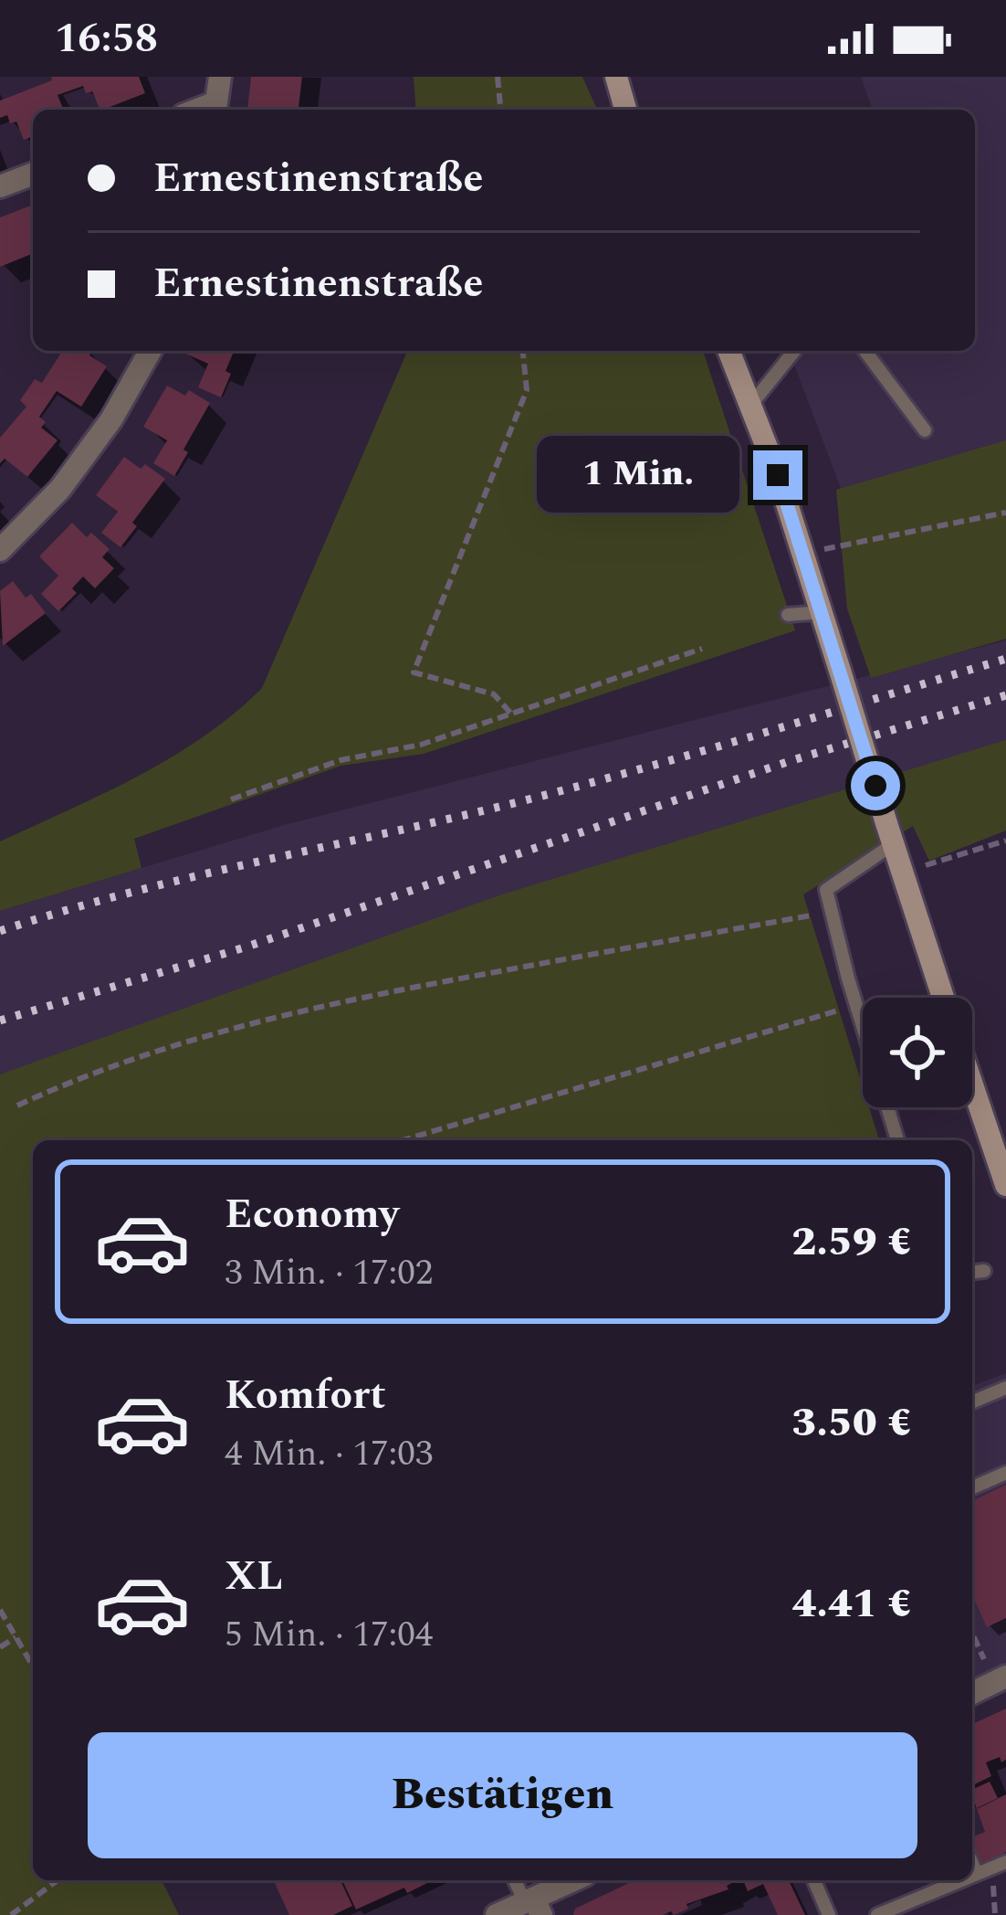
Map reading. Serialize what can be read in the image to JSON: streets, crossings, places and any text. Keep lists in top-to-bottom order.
{
  "page": {
    "status": "16:58",
    "banner": ["Ernestinenstraße", "Ernestinenstraße"],
    "bubble": "1 Min.",
    "list": [
      {
        "name": "Economy",
        "note": "3 Min. · 17:02",
        "value": "2.59 €"
      },
      {
        "name": "Komfort",
        "note": "4 Min. · 17:03",
        "value": "3.50 €"
      },
      {
        "name": "XL",
        "note": "5 Min. · 17:04",
        "value": "4.41 €"
      }
    ],
    "buttons": "Bestätigen"
  }
}
